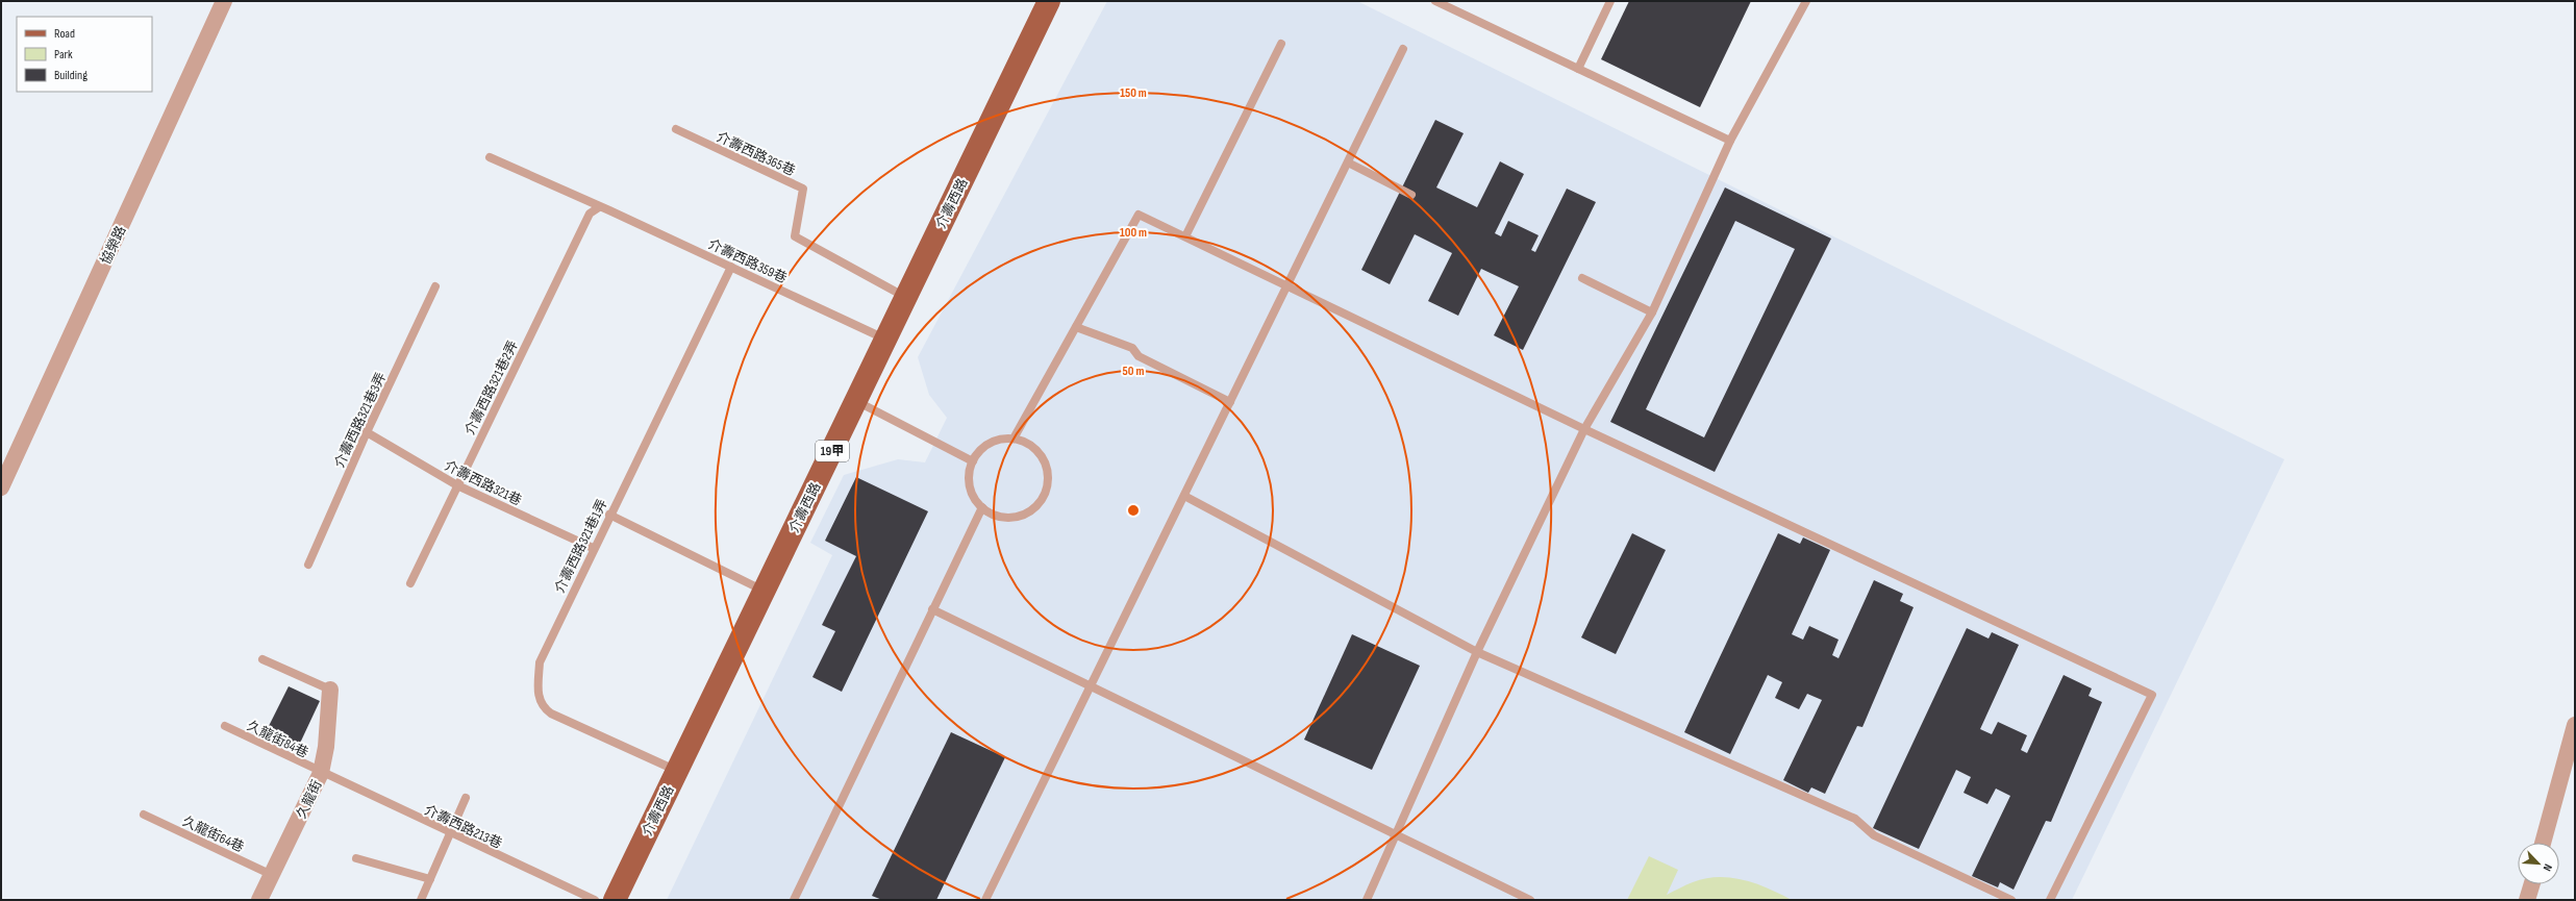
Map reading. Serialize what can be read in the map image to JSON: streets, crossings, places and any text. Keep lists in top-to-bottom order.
{
  "streets": {
    "main road": ["介壽西路", "19甲"],
    "street": ["協榮路", "久龍街"],
    "lane": [
      "介壽西路365巷",
      "介壽西路359巷",
      "介壽西路321巷2弄",
      "介壽西路321巷3弄",
      "介壽西路321巷",
      "介壽西路321巷1弄",
      "久龍街84巷",
      "介壽西路213巷",
      "久龍街64巷"
    ]
  },
  "crossings": [
    ["介壽西路365巷", "介壽西路"],
    ["介壽西路", "介壽西路359巷"],
    ["介壽西路", "介壽西路321巷1弄"],
    ["介壽西路359巷", "介壽西路321巷2弄"],
    ["介壽西路359巷", "介壽西路321巷1弄"],
    ["介壽西路321巷2弄", "介壽西路321巷"],
    ["介壽西路321巷3弄", "介壽西路321巷"],
    ["介壽西路321巷", "介壽西路321巷1弄"],
    ["久龍街84巷", "久龍街"],
    ["久龍街84巷", "介壽西路213巷"],
    ["久龍街", "介壽西路213巷"],
    ["久龍街", "久龍街64巷"]
  ],
  "legend": ["Road", "Park", "Building"],
  "north": "bottom right",
  "rings": ["150 m", "100 m", "50 m"]
}
